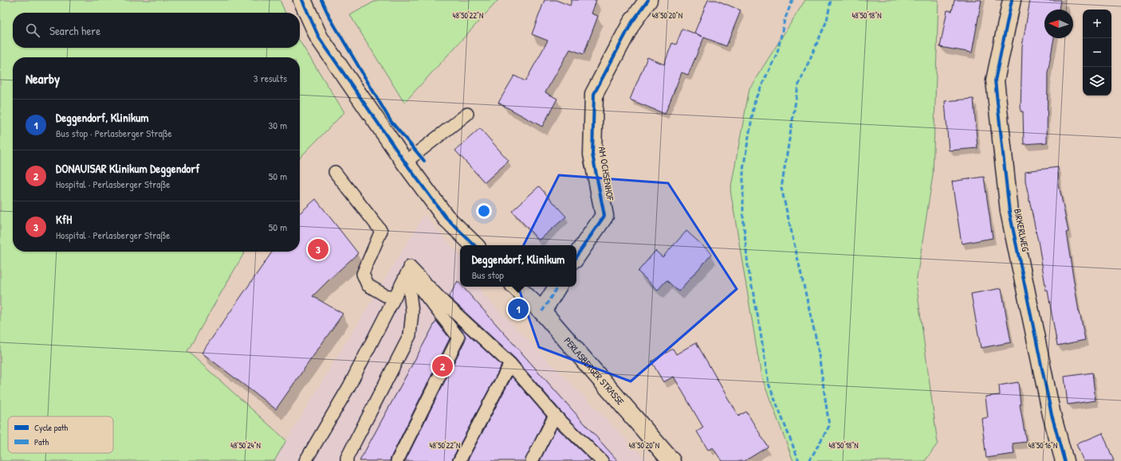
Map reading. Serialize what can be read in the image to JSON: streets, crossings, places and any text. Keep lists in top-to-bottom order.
{
  "streets": {
    "street": ["AM OCHSENHOF", "BIRKERLWEG", "PERLASBERGER STRASSE"]
  },
  "legend": ["Cycle path", "Path"],
  "north": "left",
  "page": {
    "map_buttons": ["+", "−"],
    "search": "Search here",
    "heading": ["Nearby", "3 results"],
    "list": [
      {
        "mark": "1",
        "name": "Deggendorf, Klinikum",
        "note": "Bus stop · Perlasberger Straße",
        "value": "30 m"
      },
      {
        "mark": "2",
        "name": "DONAUISAR Klinikum Deggendorf",
        "note": "Hospital · Perlasberger Straße",
        "value": "50 m"
      },
      {
        "mark": "3",
        "name": "KfH",
        "note": "Hospital · Perlasberger Straße",
        "value": "50 m"
      }
    ],
    "pins": ["3", "1", "2"],
    "popup": ["Deggendorf, Klinikum", "Bus stop"]
  },
  "coordinates": [
    "48°50'22\"N",
    "48°50'20\"N",
    "48°50'18\"N",
    "48°50'24\"N",
    "48°50'16\"N"
  ]
}
